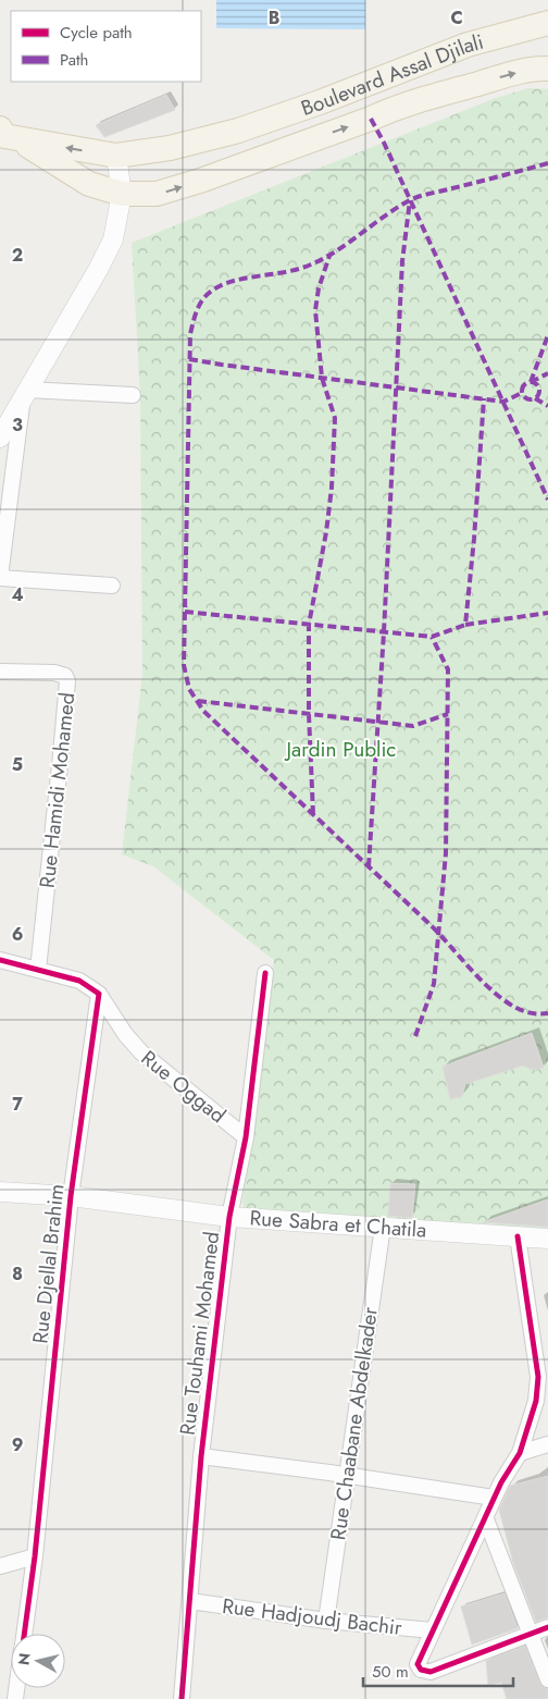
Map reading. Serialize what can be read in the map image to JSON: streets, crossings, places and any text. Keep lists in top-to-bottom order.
{
  "streets": {
    "main road": ["Boulevard Assal Djilali"],
    "street": [
      "Rue Hamidi Mohamed",
      "Rue Oggad",
      "Rue Sabra et Chatila",
      "Rue Djellal Brahim",
      "Rue Touhami Mohamed",
      "Rue Chaabane Abdelkader",
      "Rue Hadjoudj Bachir"
    ]
  },
  "crossings": [
    ["Rue Oggad", "Rue Djellal Brahim"],
    ["Rue Oggad", "Rue Touhami Mohamed"],
    ["Rue Sabra et Chatila", "Rue Djellal Brahim"],
    ["Rue Sabra et Chatila", "Rue Touhami Mohamed"],
    ["Rue Sabra et Chatila", "Rue Chaabane Abdelkader"],
    ["Rue Touhami Mohamed", "Rue Hadjoudj Bachir"],
    ["Rue Chaabane Abdelkader", "Rue Hadjoudj Bachir"]
  ],
  "parks": ["Jardin Public"],
  "legend": ["Cycle path", "Path"],
  "scale_bar": "50 m",
  "north": "left",
  "grid": {
    "columns": ["B", "C"],
    "rows": [
      "2",
      "3",
      "4",
      "5",
      "6",
      "7",
      "8",
      "9"
    ]
  }
}
